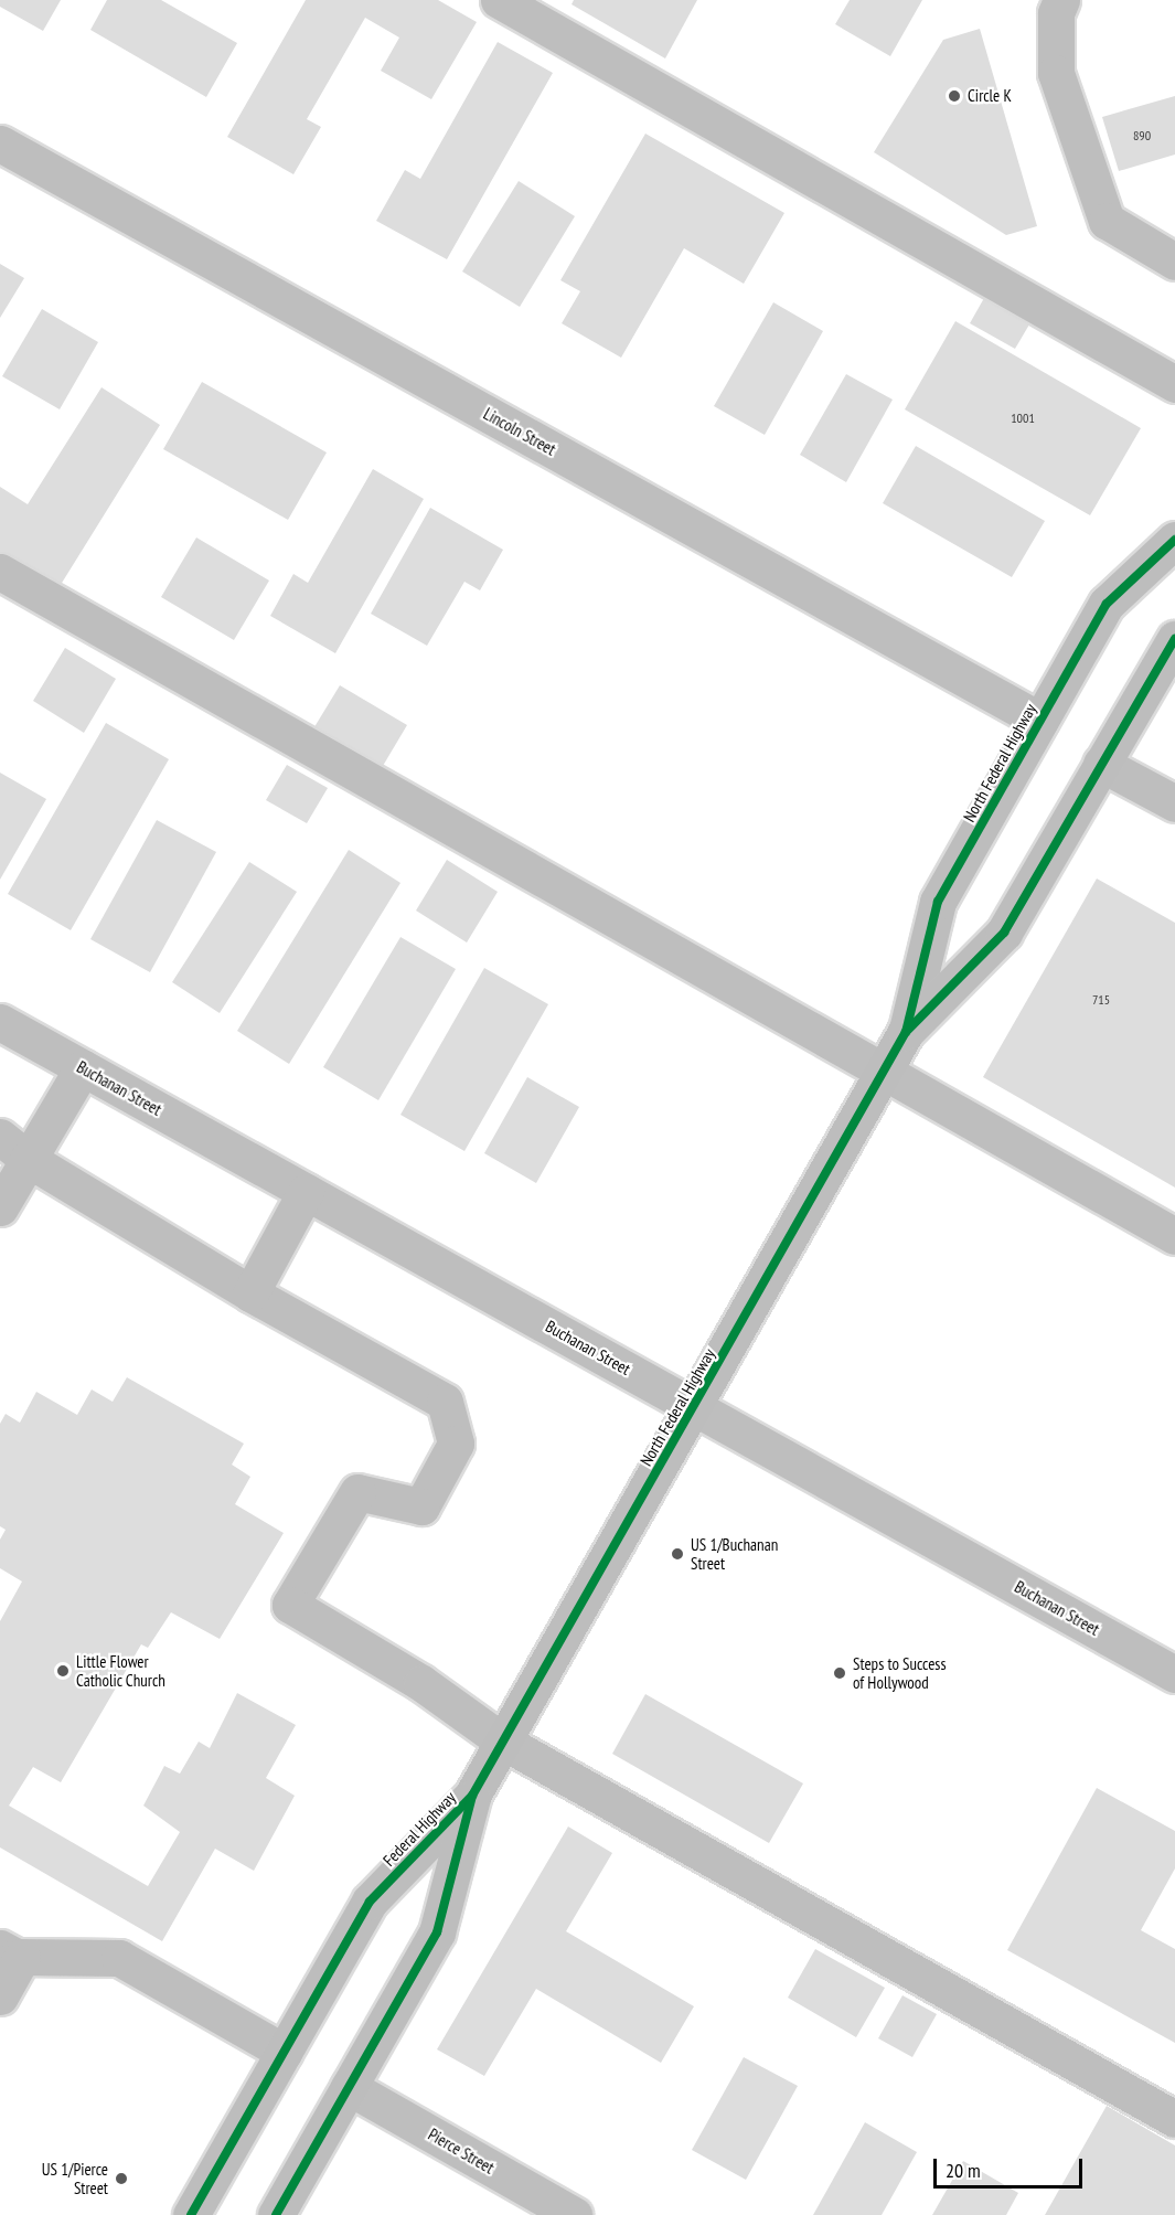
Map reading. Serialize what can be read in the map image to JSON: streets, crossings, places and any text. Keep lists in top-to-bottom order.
{
  "streets": {
    "main road": ["North Federal Highway", "Federal Highway"],
    "street": ["Lincoln Street", "Buchanan Street", "Pierce Street"]
  },
  "crossings": [
    ["Lincoln Street", "North Federal Highway"],
    ["North Federal Highway", "Buchanan Street"],
    ["North Federal Highway", "Federal Highway"],
    ["Federal Highway", "Pierce Street"]
  ],
  "places": [
    "Circle K",
    "US 1/Buchanan Street",
    "Little Flower Catholic Church",
    "Steps to Success of Hollywood",
    "US 1/Pierce Street"
  ],
  "house_numbers": ["890", "1001", "715"],
  "scale_bar": "20 m"
}
